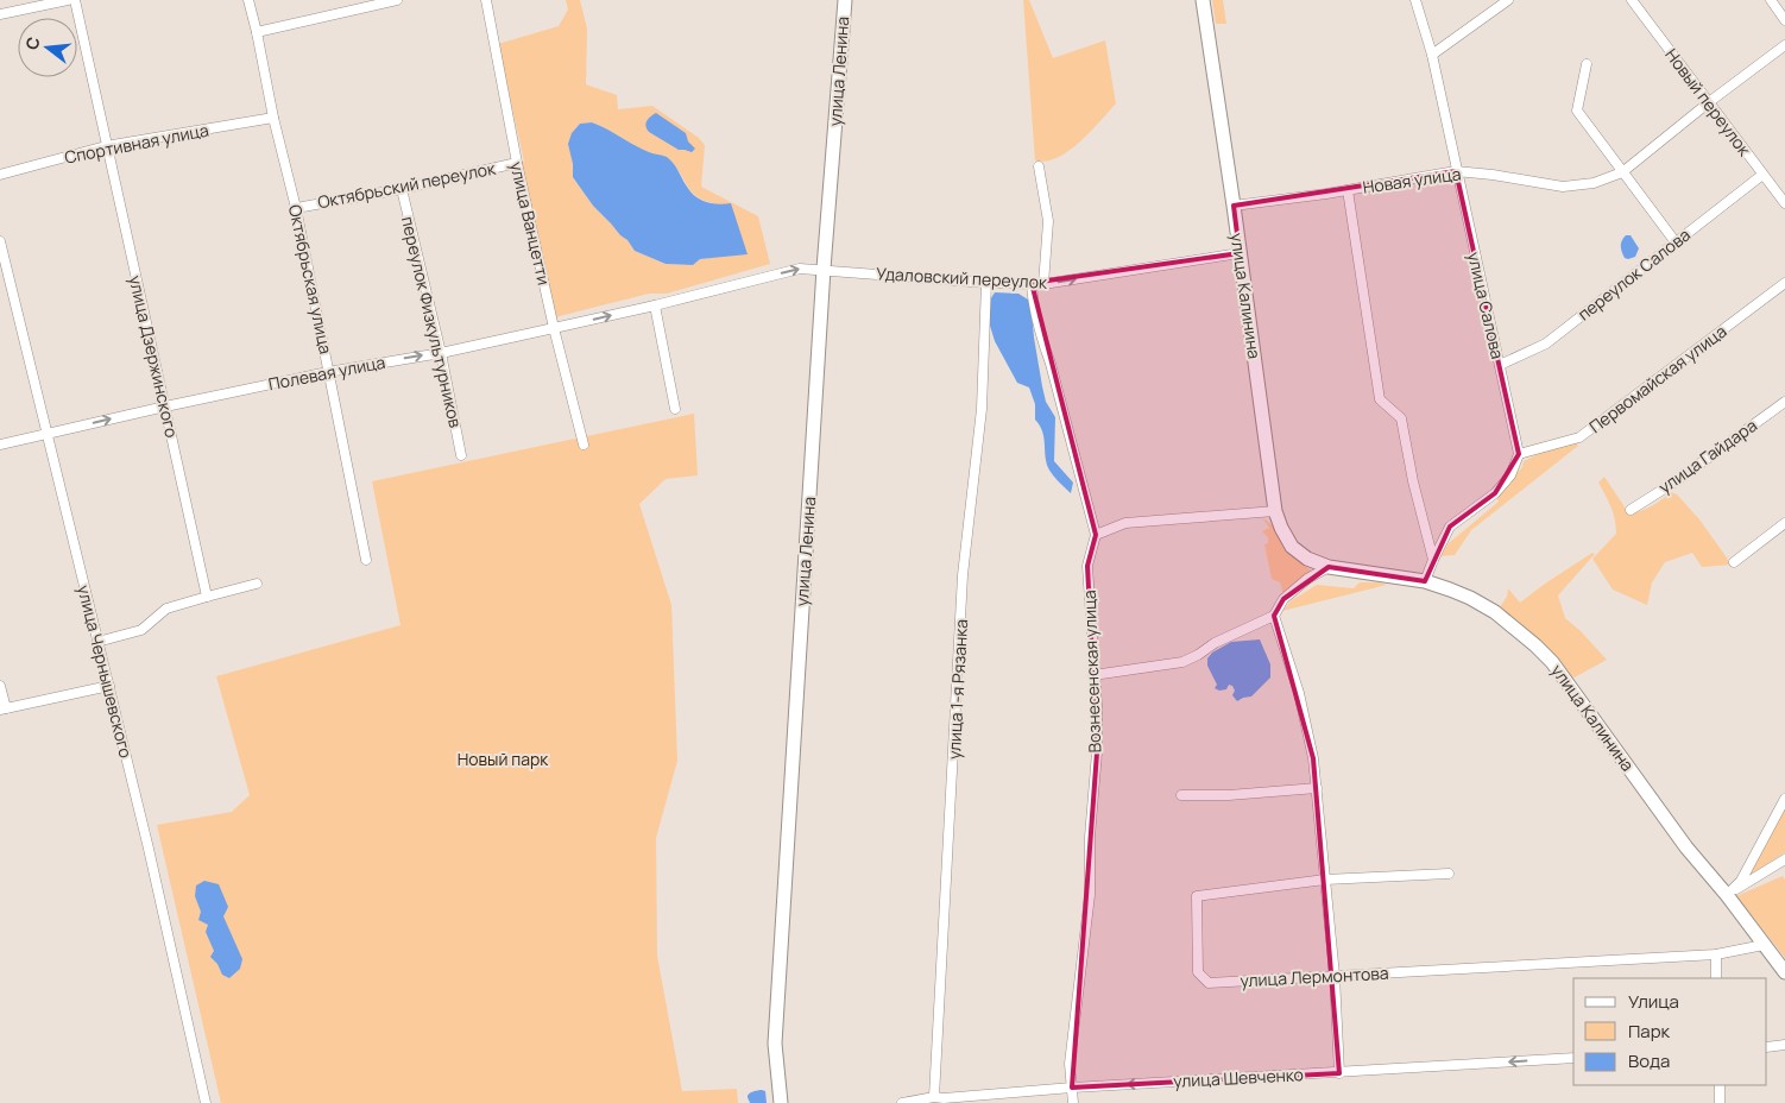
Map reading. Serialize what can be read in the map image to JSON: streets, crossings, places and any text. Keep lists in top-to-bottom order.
{
  "streets": {
    "main road": ["улица Ленина", "улица Калинина"],
    "street": [
      "Новый переулок",
      "Спортивная улица",
      "Новая улица",
      "Октябрьский переулок",
      "улица Ванцетти",
      "переулок Салова",
      "Удаловский переулок",
      "Октябрьская улица",
      "улица Салова",
      "переулок Физкультурников",
      "улица Дзержинского",
      "Полевая улица",
      "Первомайская улица",
      "улица Гайдара",
      "улица Чернышевского",
      "Вознесенская улица",
      "улица 1-я Рязанка",
      "улица Лермонтова",
      "улица Шевченко"
    ]
  },
  "crossings": [
    ["улица Ленина", "Удаловский переулок"],
    ["улица Ленина", "Полевая улица"],
    ["Новый переулок", "Новая улица"],
    ["Новый переулок", "переулок Салова"],
    ["Спортивная улица", "Октябрьская улица"],
    ["Спортивная улица", "улица Дзержинского"],
    ["Новая улица", "улица Калинина"],
    ["Новая улица", "улица Салова"],
    ["Октябрьский переулок", "улица Ванцетти"],
    ["Октябрьский переулок", "Октябрьская улица"],
    ["Октябрьский переулок", "переулок Физкультурников"],
    ["улица Ванцетти", "Полевая улица"],
    ["переулок Салова", "улица Салова"],
    ["Удаловский переулок", "улица Калинина"],
    ["Удаловский переулок", "Полевая улица"],
    ["Удаловский переулок", "Вознесенская улица"],
    ["Удаловский переулок", "улица 1-я Рязанка"],
    ["Октябрьская улица", "Полевая улица"],
    ["улица Калинина", "улица Лермонтова"],
    ["улица Салова", "Первомайская улица"],
    ["переулок Физкультурников", "Полевая улица"],
    ["улица Дзержинского", "Полевая улица"],
    ["Полевая улица", "улица Чернышевского"],
    ["Вознесенская улица", "улица Шевченко"],
    ["улица 1-я Рязанка", "улица Шевченко"]
  ],
  "one_way": ["Удаловский переулок", "Полевая улица", "улица Шевченко"],
  "parks": ["Новый парк"],
  "legend": ["Улица", "Парк", "Вода"],
  "north": "left"
}
